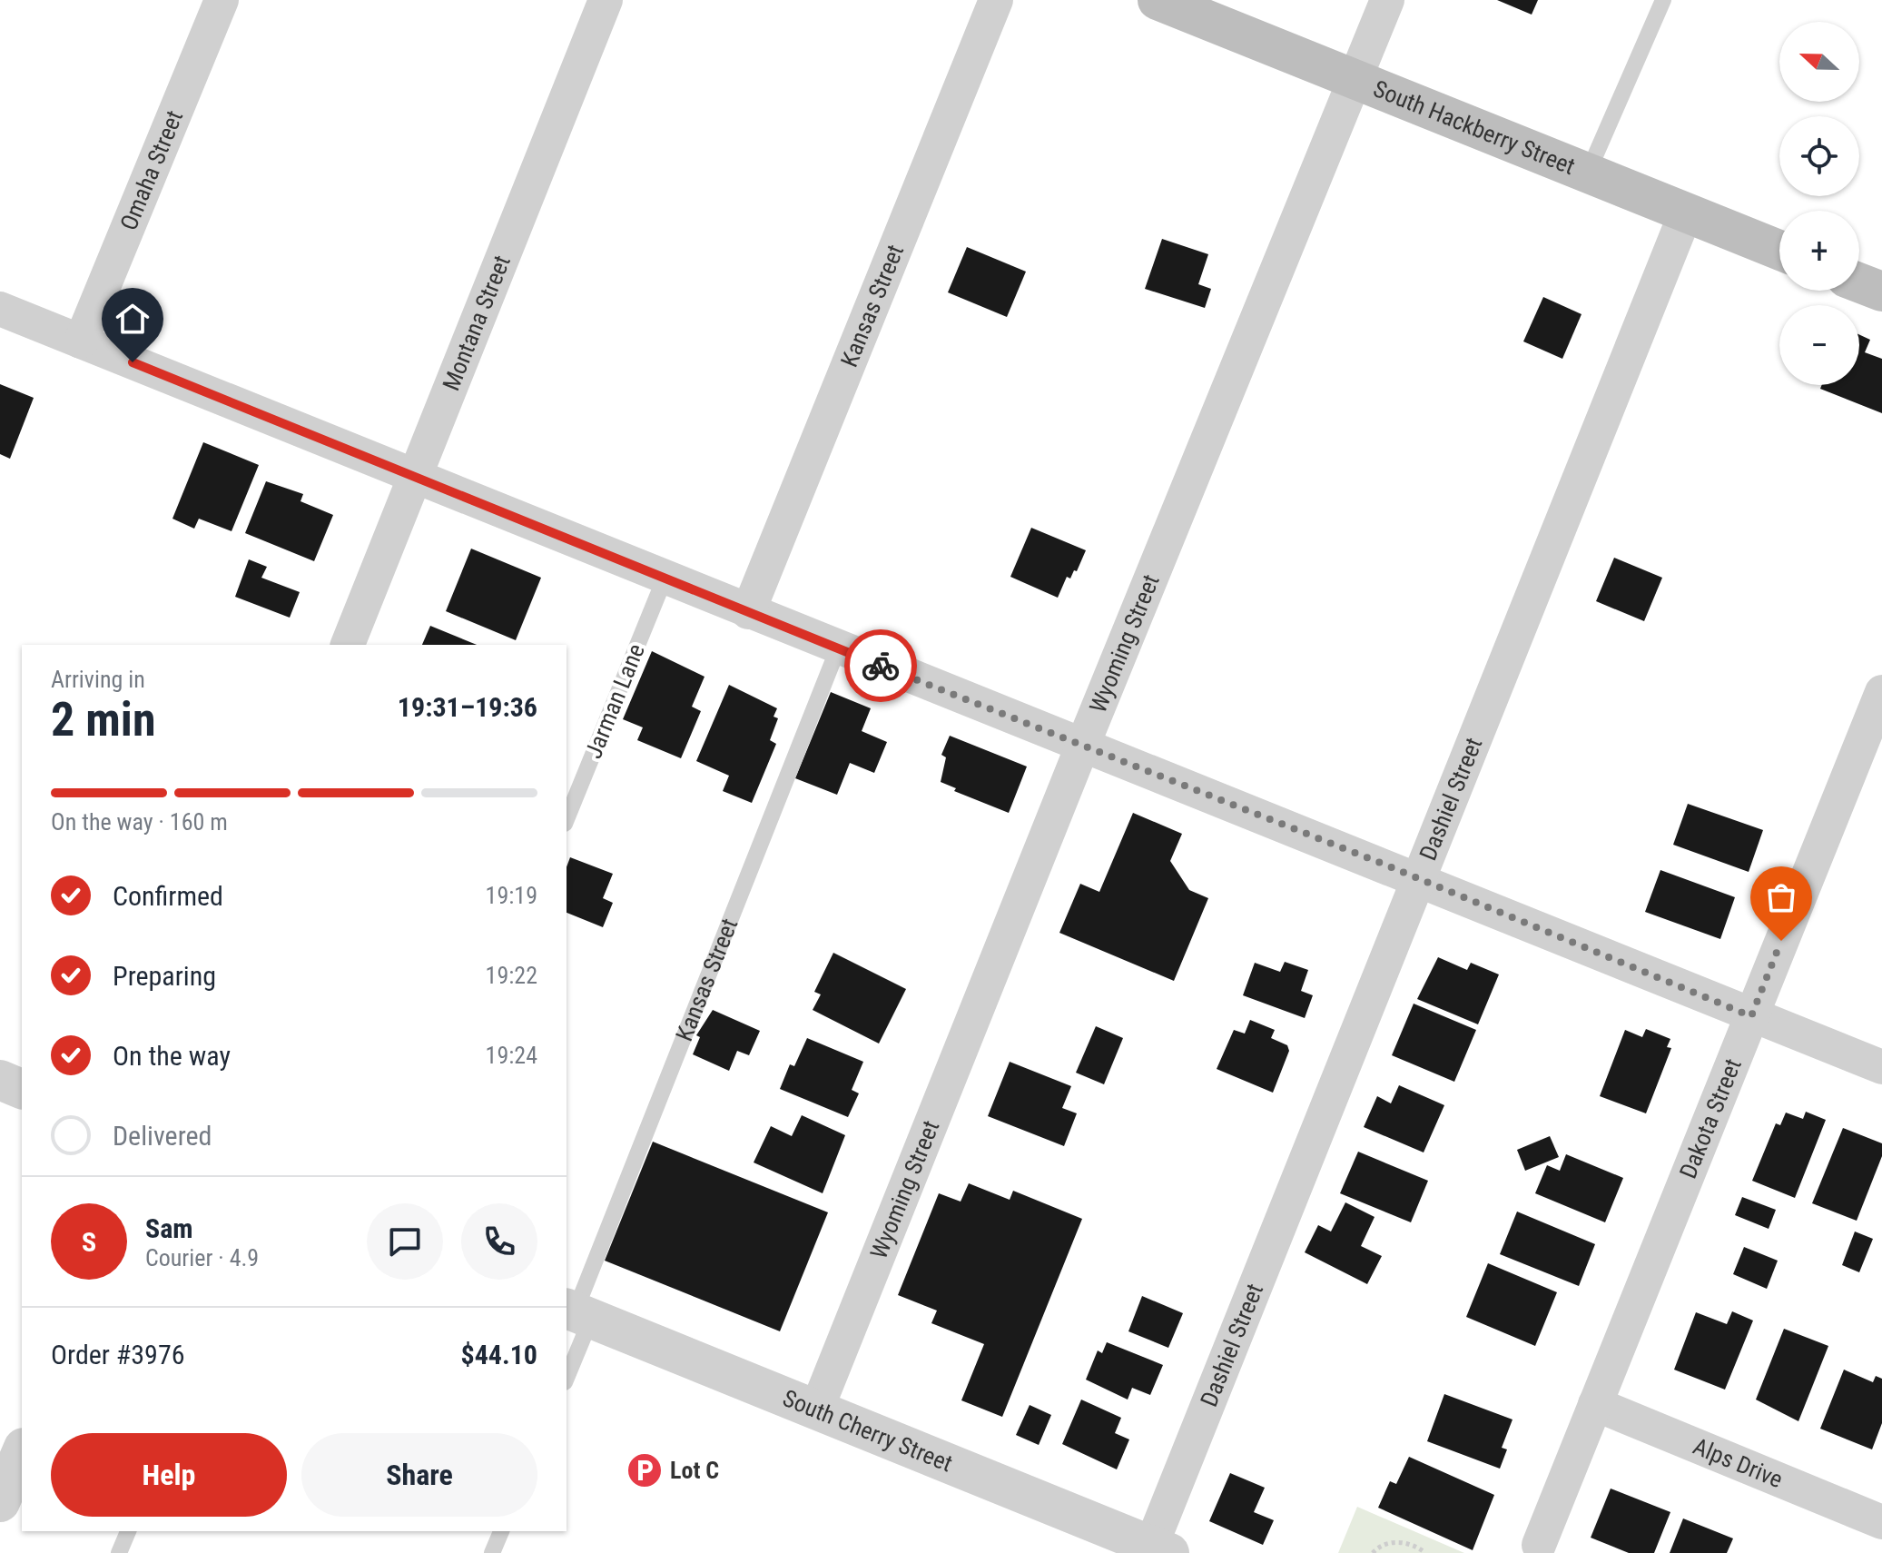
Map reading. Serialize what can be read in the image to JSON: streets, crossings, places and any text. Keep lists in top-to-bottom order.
{
  "streets": {
    "main road": ["South Hackberry Street"],
    "street": [
      "Omaha Street",
      "Kansas Street",
      "Montana Street",
      "Wyoming Street",
      "Dashiel Street",
      "Dakota Street",
      "South Cherry Street",
      "Alps Drive"
    ],
    "lane": ["Jarman Lane"]
  },
  "crossings": [
    ["South Hackberry Street", "Wyoming Street"],
    ["South Hackberry Street", "Dashiel Street"],
    ["Kansas Street", "South Cherry Street"],
    ["Wyoming Street", "South Cherry Street"],
    ["Dashiel Street", "South Cherry Street"],
    ["Dakota Street", "Alps Drive"]
  ],
  "places": {
    "parking": ["Lot C"]
  },
  "north": "left",
  "page": {
    "map_buttons": ["+", "−"],
    "heading": ["2 min", "Arriving in", "19:31–19:36"],
    "panel": [
      "Sam",
      "Courier · 4.9",
      "Order #3976",
      "$44.10"
    ],
    "bar": "On the way · 160 m",
    "list": [
      ["Confirmed", "19:19"],
      ["Preparing", "19:22"],
      ["On the way", "19:24"],
      "Delivered"
    ],
    "round": "S",
    "buttons": ["Help", "Share"]
  }
}
